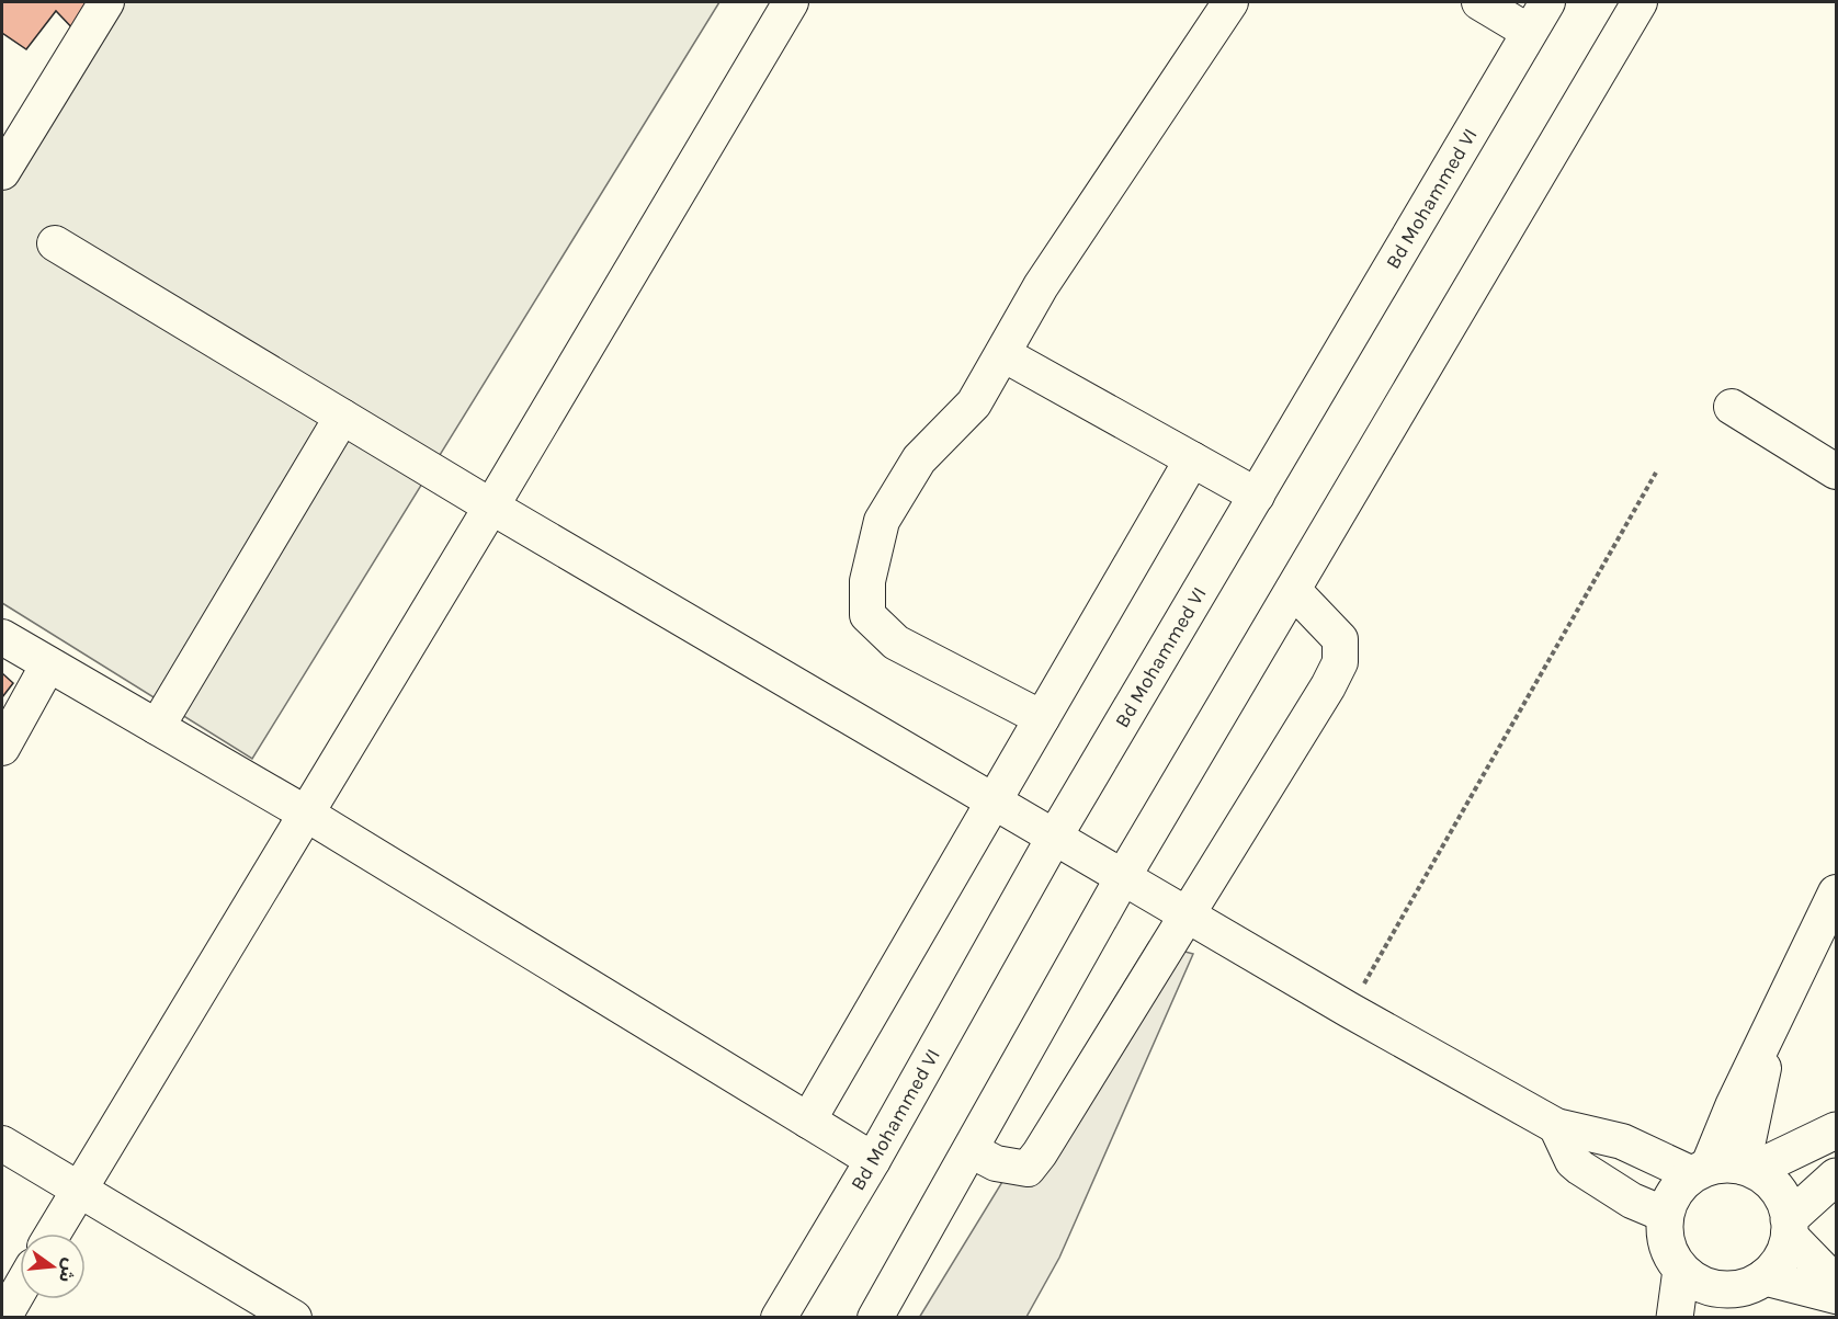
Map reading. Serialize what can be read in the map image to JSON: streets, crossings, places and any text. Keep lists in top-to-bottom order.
{
  "streets": {
    "street": ["Bd Mohammed VI"]
  },
  "north": "right"
}
